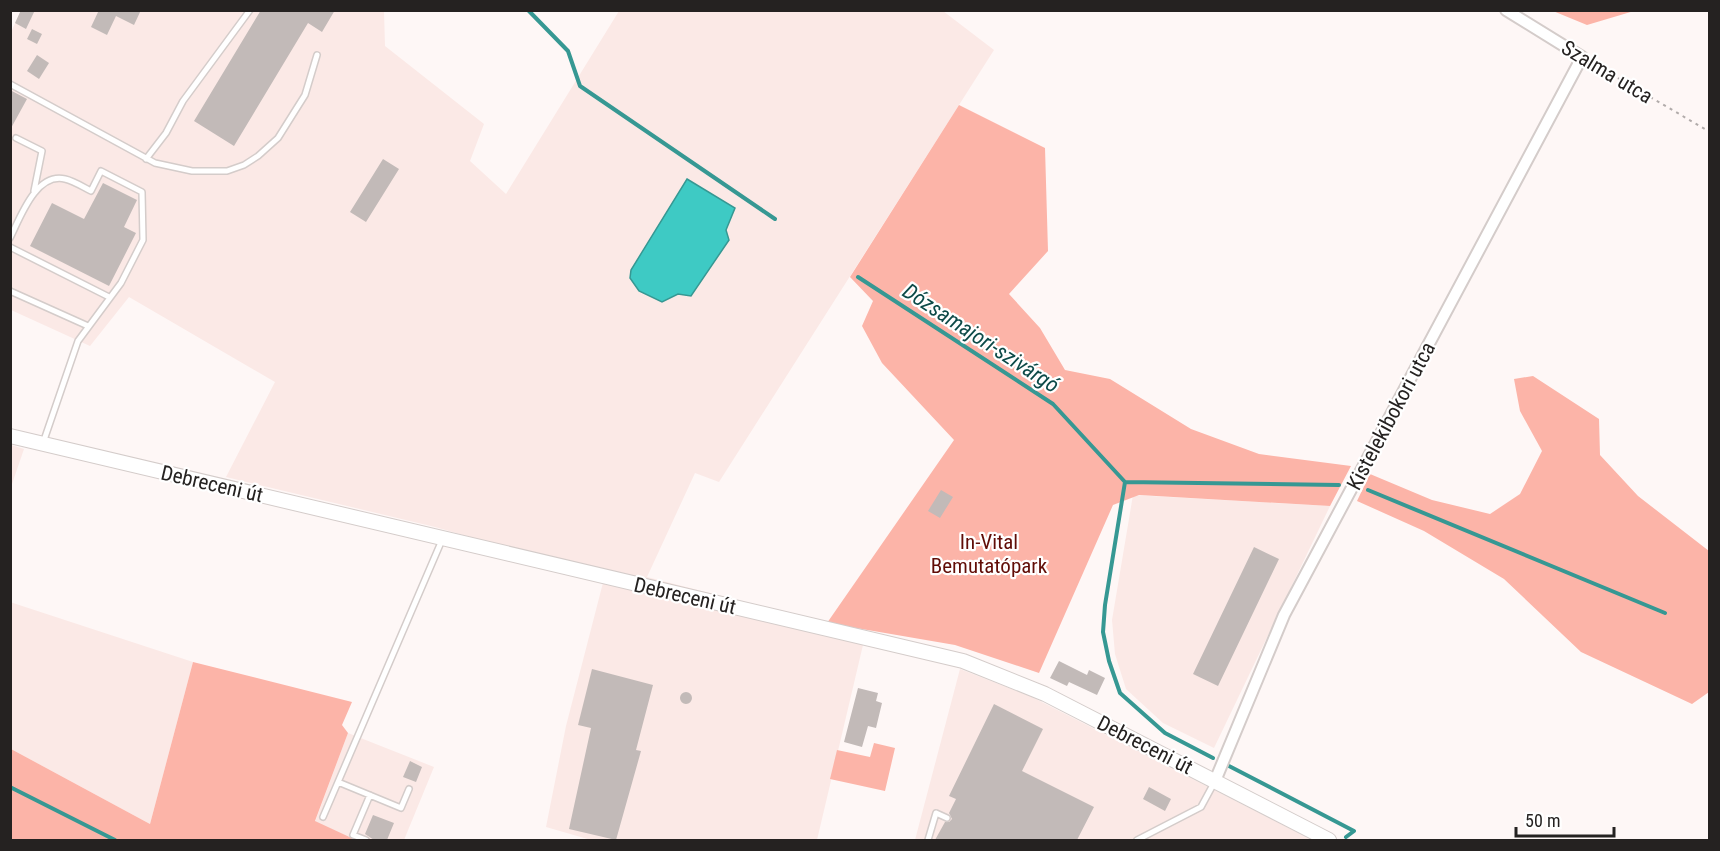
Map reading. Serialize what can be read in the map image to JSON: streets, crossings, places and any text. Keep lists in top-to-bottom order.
{
  "streets": {
    "street": ["Szalma utca", "Kistelekibokori utca", "Debreceni út"]
  },
  "crossings": [
    ["Szalma utca", "Kistelekibokori utca"],
    ["Kistelekibokori utca", "Debreceni út"]
  ],
  "water": ["Dózsamajori-szivárgó"],
  "parks": ["In-Vital Bemutatópark"],
  "scale_bar": "50 m"
}
